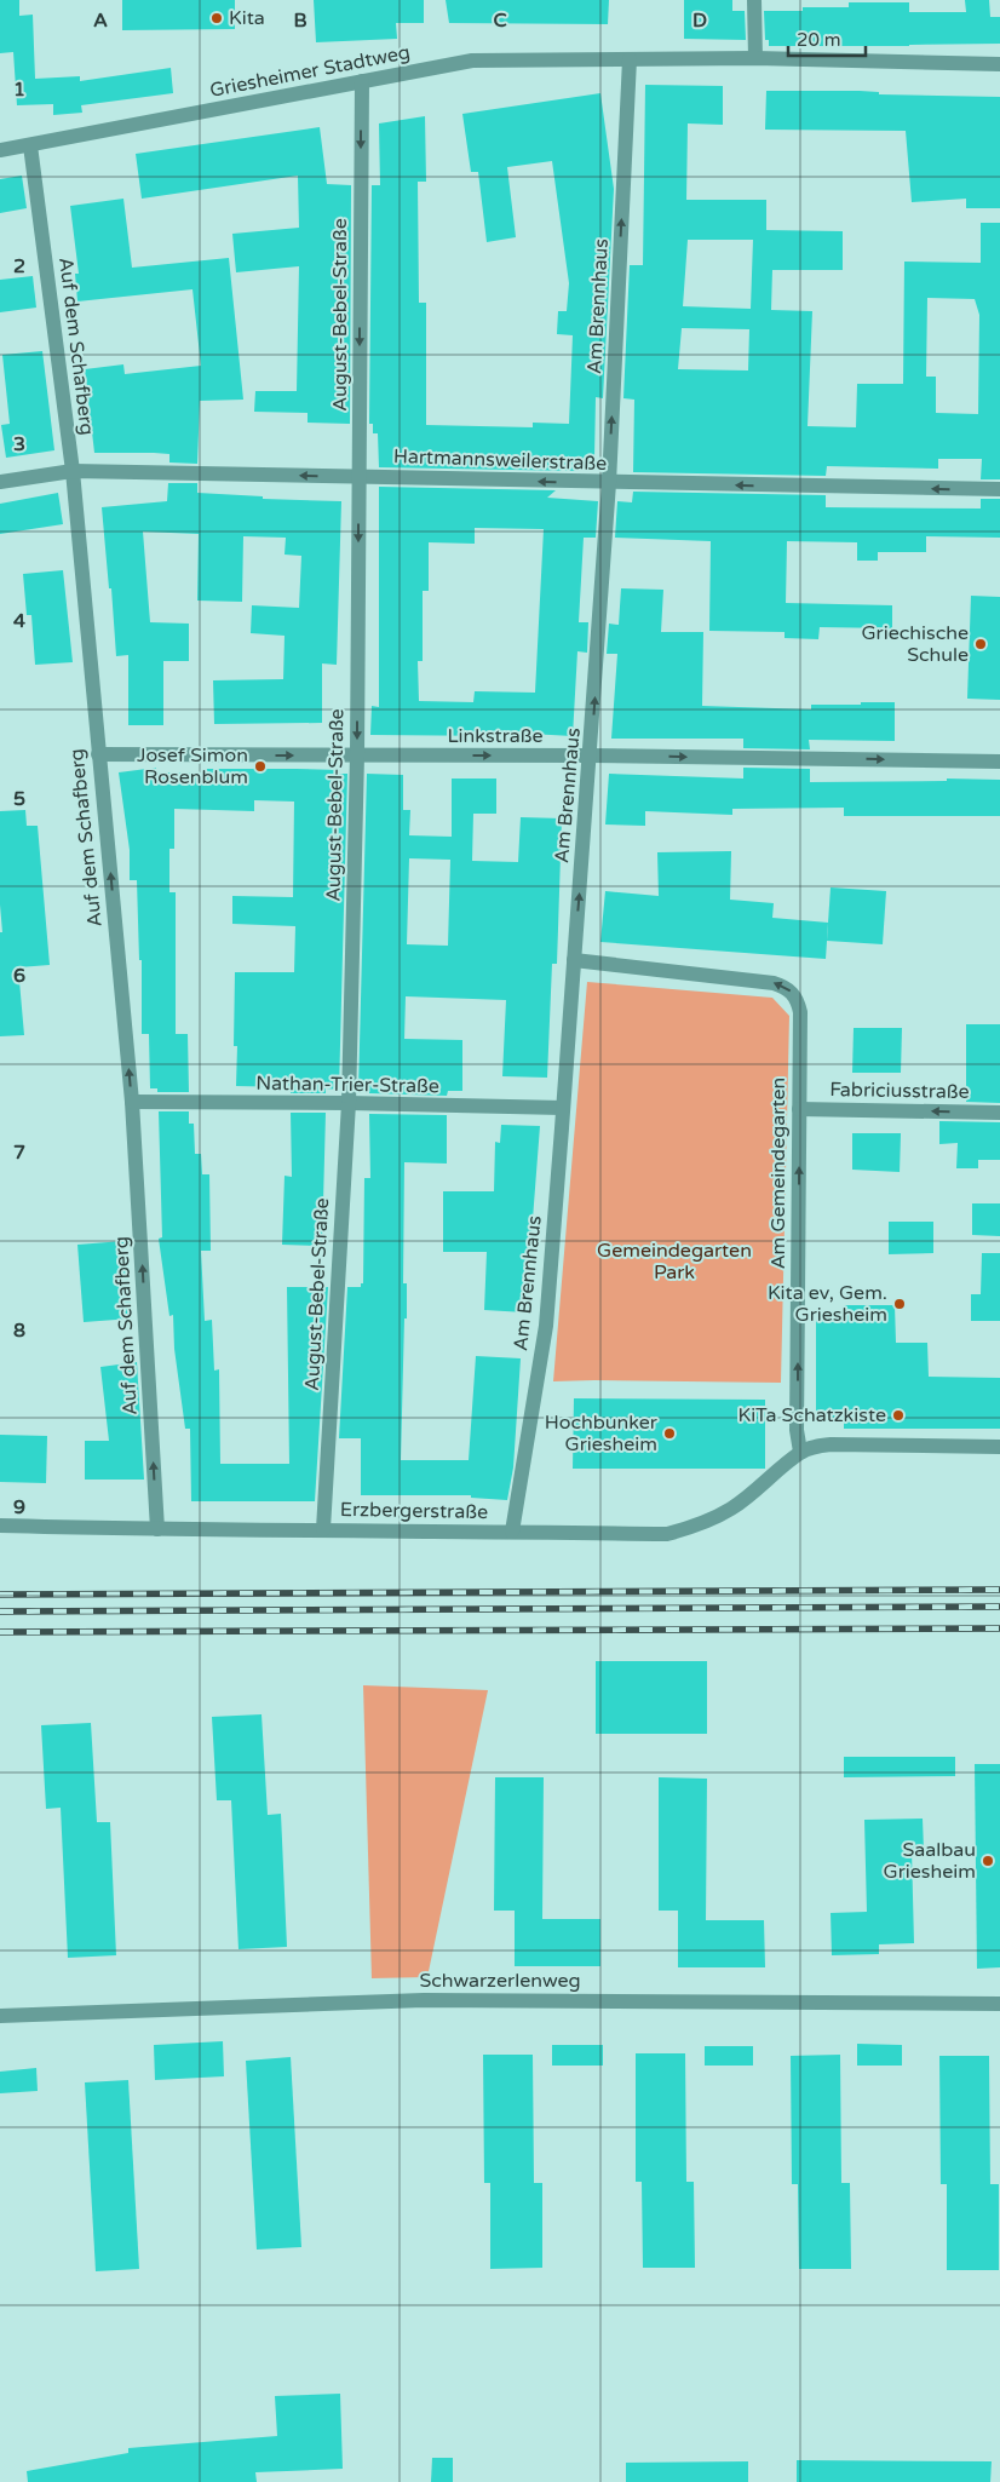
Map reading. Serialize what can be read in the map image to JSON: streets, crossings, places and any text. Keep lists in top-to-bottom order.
{
  "streets": {
    "street": [
      "Griesheimer Stadtweg",
      "Am Brennhaus",
      "August-Bebel-Straße",
      "Auf dem Schafberg",
      "Hartmannsweilerstraße",
      "Linkstraße",
      "Nathan-Trier-Straße",
      "Fabriciusstraße",
      "Am Gemeindegarten",
      "Erzbergerstraße",
      "Schwarzerlenweg"
    ]
  },
  "crossings": [
    ["Griesheimer Stadtweg", "Am Brennhaus"],
    ["Griesheimer Stadtweg", "August-Bebel-Straße"],
    ["Griesheimer Stadtweg", "Auf dem Schafberg"],
    ["Am Brennhaus", "Hartmannsweilerstraße"],
    ["Am Brennhaus", "Linkstraße"],
    ["Am Brennhaus", "Nathan-Trier-Straße"],
    ["Am Brennhaus", "Am Gemeindegarten"],
    ["Am Brennhaus", "Erzbergerstraße"],
    ["August-Bebel-Straße", "Hartmannsweilerstraße"],
    ["August-Bebel-Straße", "Linkstraße"],
    ["August-Bebel-Straße", "Nathan-Trier-Straße"],
    ["August-Bebel-Straße", "Erzbergerstraße"],
    ["Auf dem Schafberg", "Hartmannsweilerstraße"],
    ["Auf dem Schafberg", "Linkstraße"],
    ["Auf dem Schafberg", "Nathan-Trier-Straße"],
    ["Auf dem Schafberg", "Erzbergerstraße"],
    ["Fabriciusstraße", "Am Gemeindegarten"],
    ["Am Gemeindegarten", "Erzbergerstraße"]
  ],
  "one_way": [
    "Am Brennhaus",
    "August-Bebel-Straße",
    "Auf dem Schafberg",
    "Hartmannsweilerstraße",
    "Linkstraße",
    "Fabriciusstraße"
  ],
  "parks": ["Gemeindegarten Park"],
  "places": [
    "Kita",
    "Griechische Schule",
    "Josef Simon Rosenblum",
    "Kita ev, Gem. Griesheim",
    "KiTa Schatzkiste",
    "Hochbunker Griesheim",
    "Saalbau Griesheim"
  ],
  "scale_bar": "20 m",
  "grid": {
    "columns": [
      "A",
      "B",
      "C",
      "D"
    ],
    "rows": [
      "1",
      "2",
      "3",
      "4",
      "5",
      "6",
      "7",
      "8",
      "9"
    ]
  }
}
